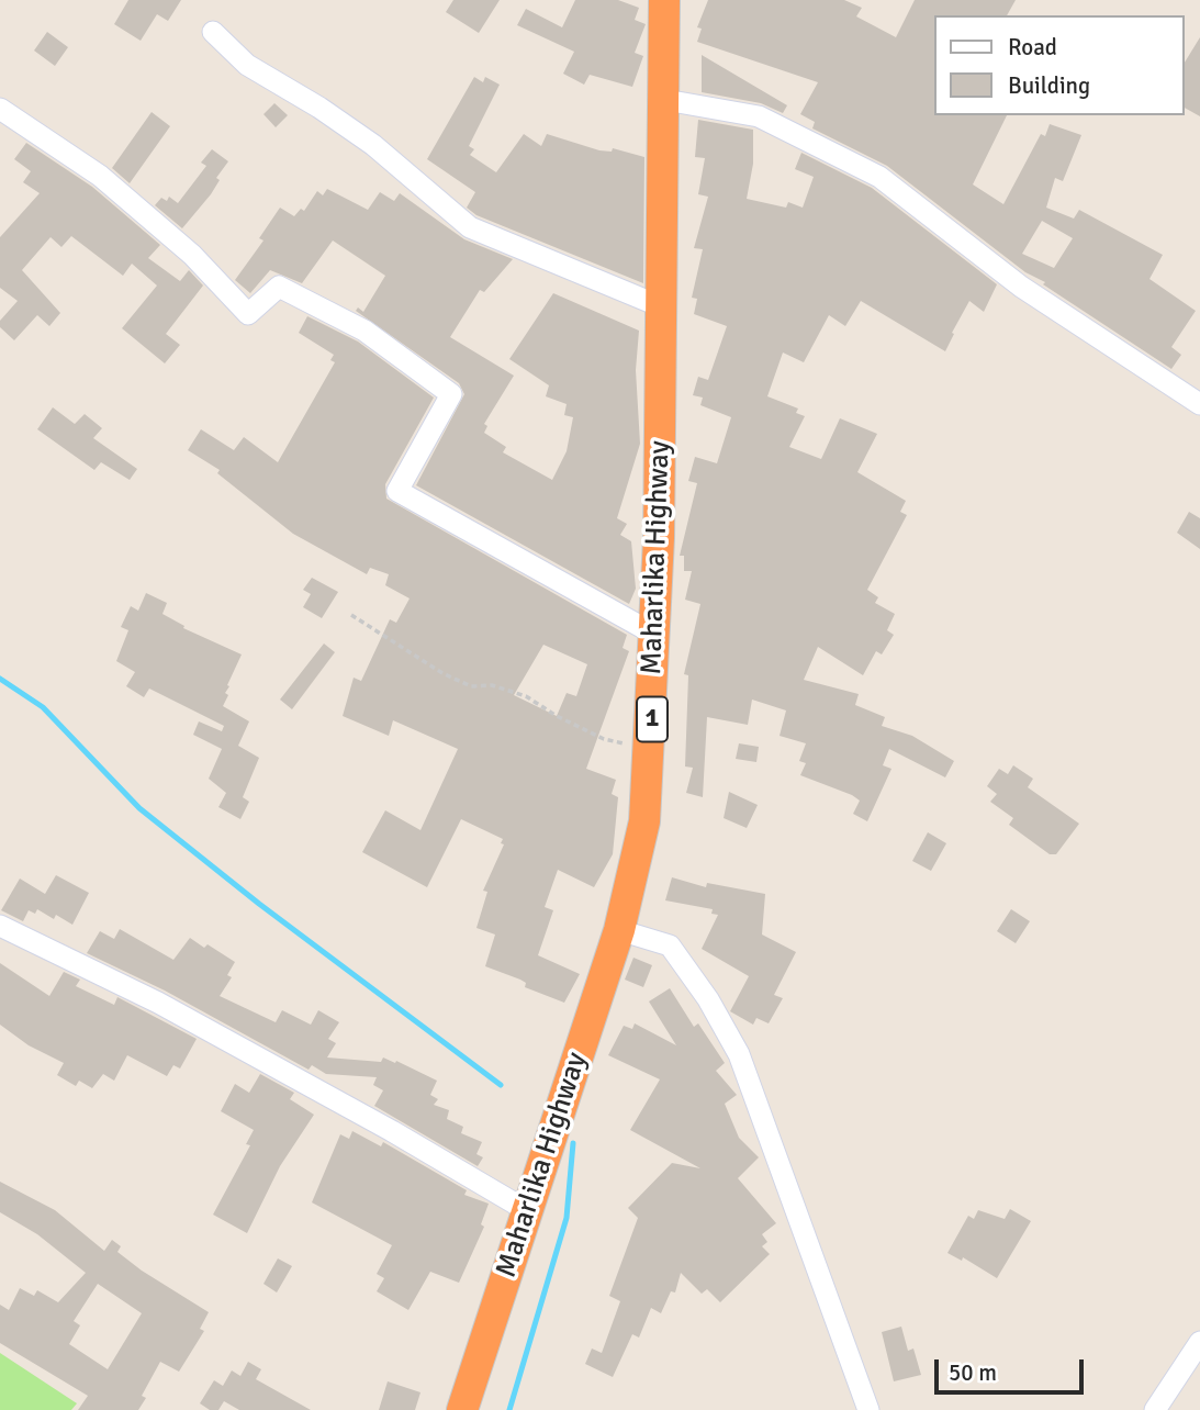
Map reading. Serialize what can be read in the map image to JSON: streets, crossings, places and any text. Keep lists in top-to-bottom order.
{
  "streets": {
    "highway": ["Maharlika Highway", "1"]
  },
  "legend": ["Road", "Building"],
  "scale_bar": "50 m"
}
